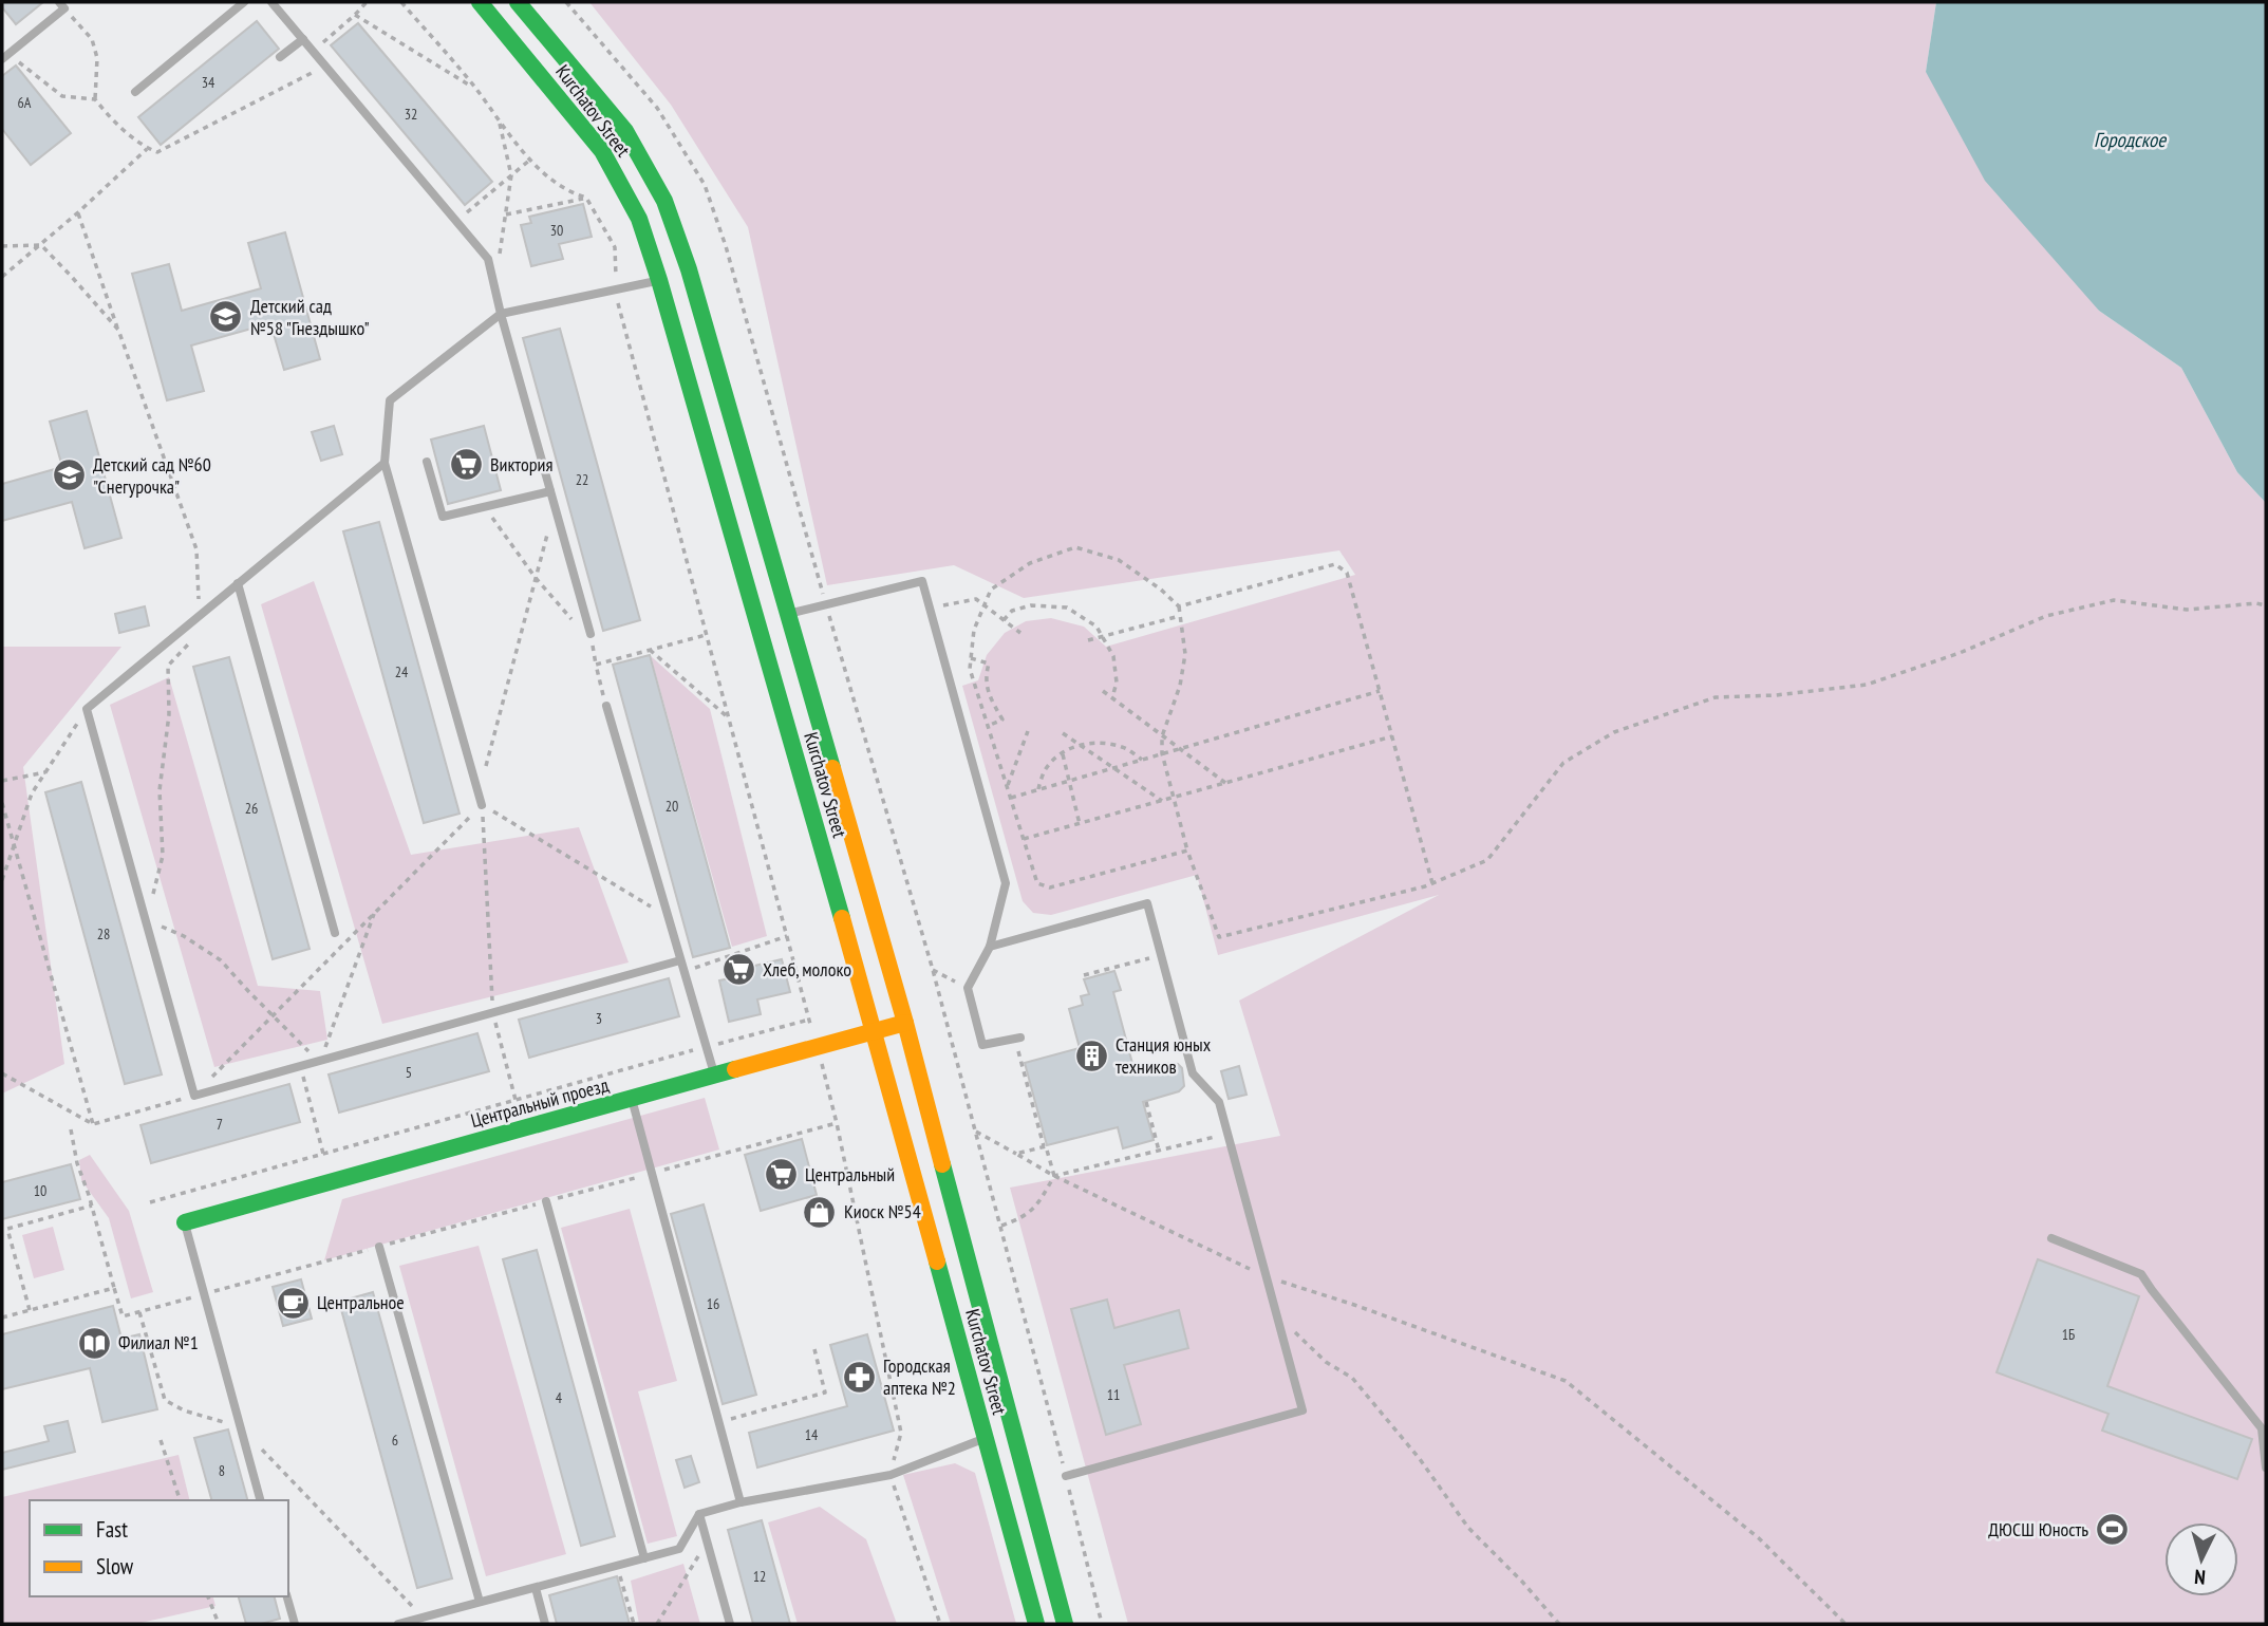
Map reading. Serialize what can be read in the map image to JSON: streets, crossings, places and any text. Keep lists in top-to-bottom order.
{
  "streets": {
    "main road": ["Kurchatov Street", "Центральный проезд"]
  },
  "crossings": [
    ["Kurchatov Street", "Центральный проезд"]
  ],
  "water": ["Городское"],
  "places": {
    "school or university": ["Детский сад №58 \"Гнездышко\"", "Детский сад №60 \"Снегурочка\""],
    "supermarket": ["Виктория", "Хлеб, молоко", "Центральный"],
    "building": ["Станция юных техников"],
    "shop": ["Киоск №54"],
    "cafe": ["Центральное"],
    "library": ["Филиал №1"],
    "pharmacy": ["Городская аптека №2"],
    "sports": ["ДЮСШ Юность"]
  },
  "house_numbers": [
    "34",
    "6А",
    "32",
    "30",
    "22",
    "24",
    "20",
    "26",
    "28",
    "3",
    "5",
    "7",
    "10",
    "16",
    "1Б",
    "11",
    "4",
    "14",
    "6",
    "8",
    "12"
  ],
  "legend": ["Fast", "Slow"],
  "north": "bottom"
}
